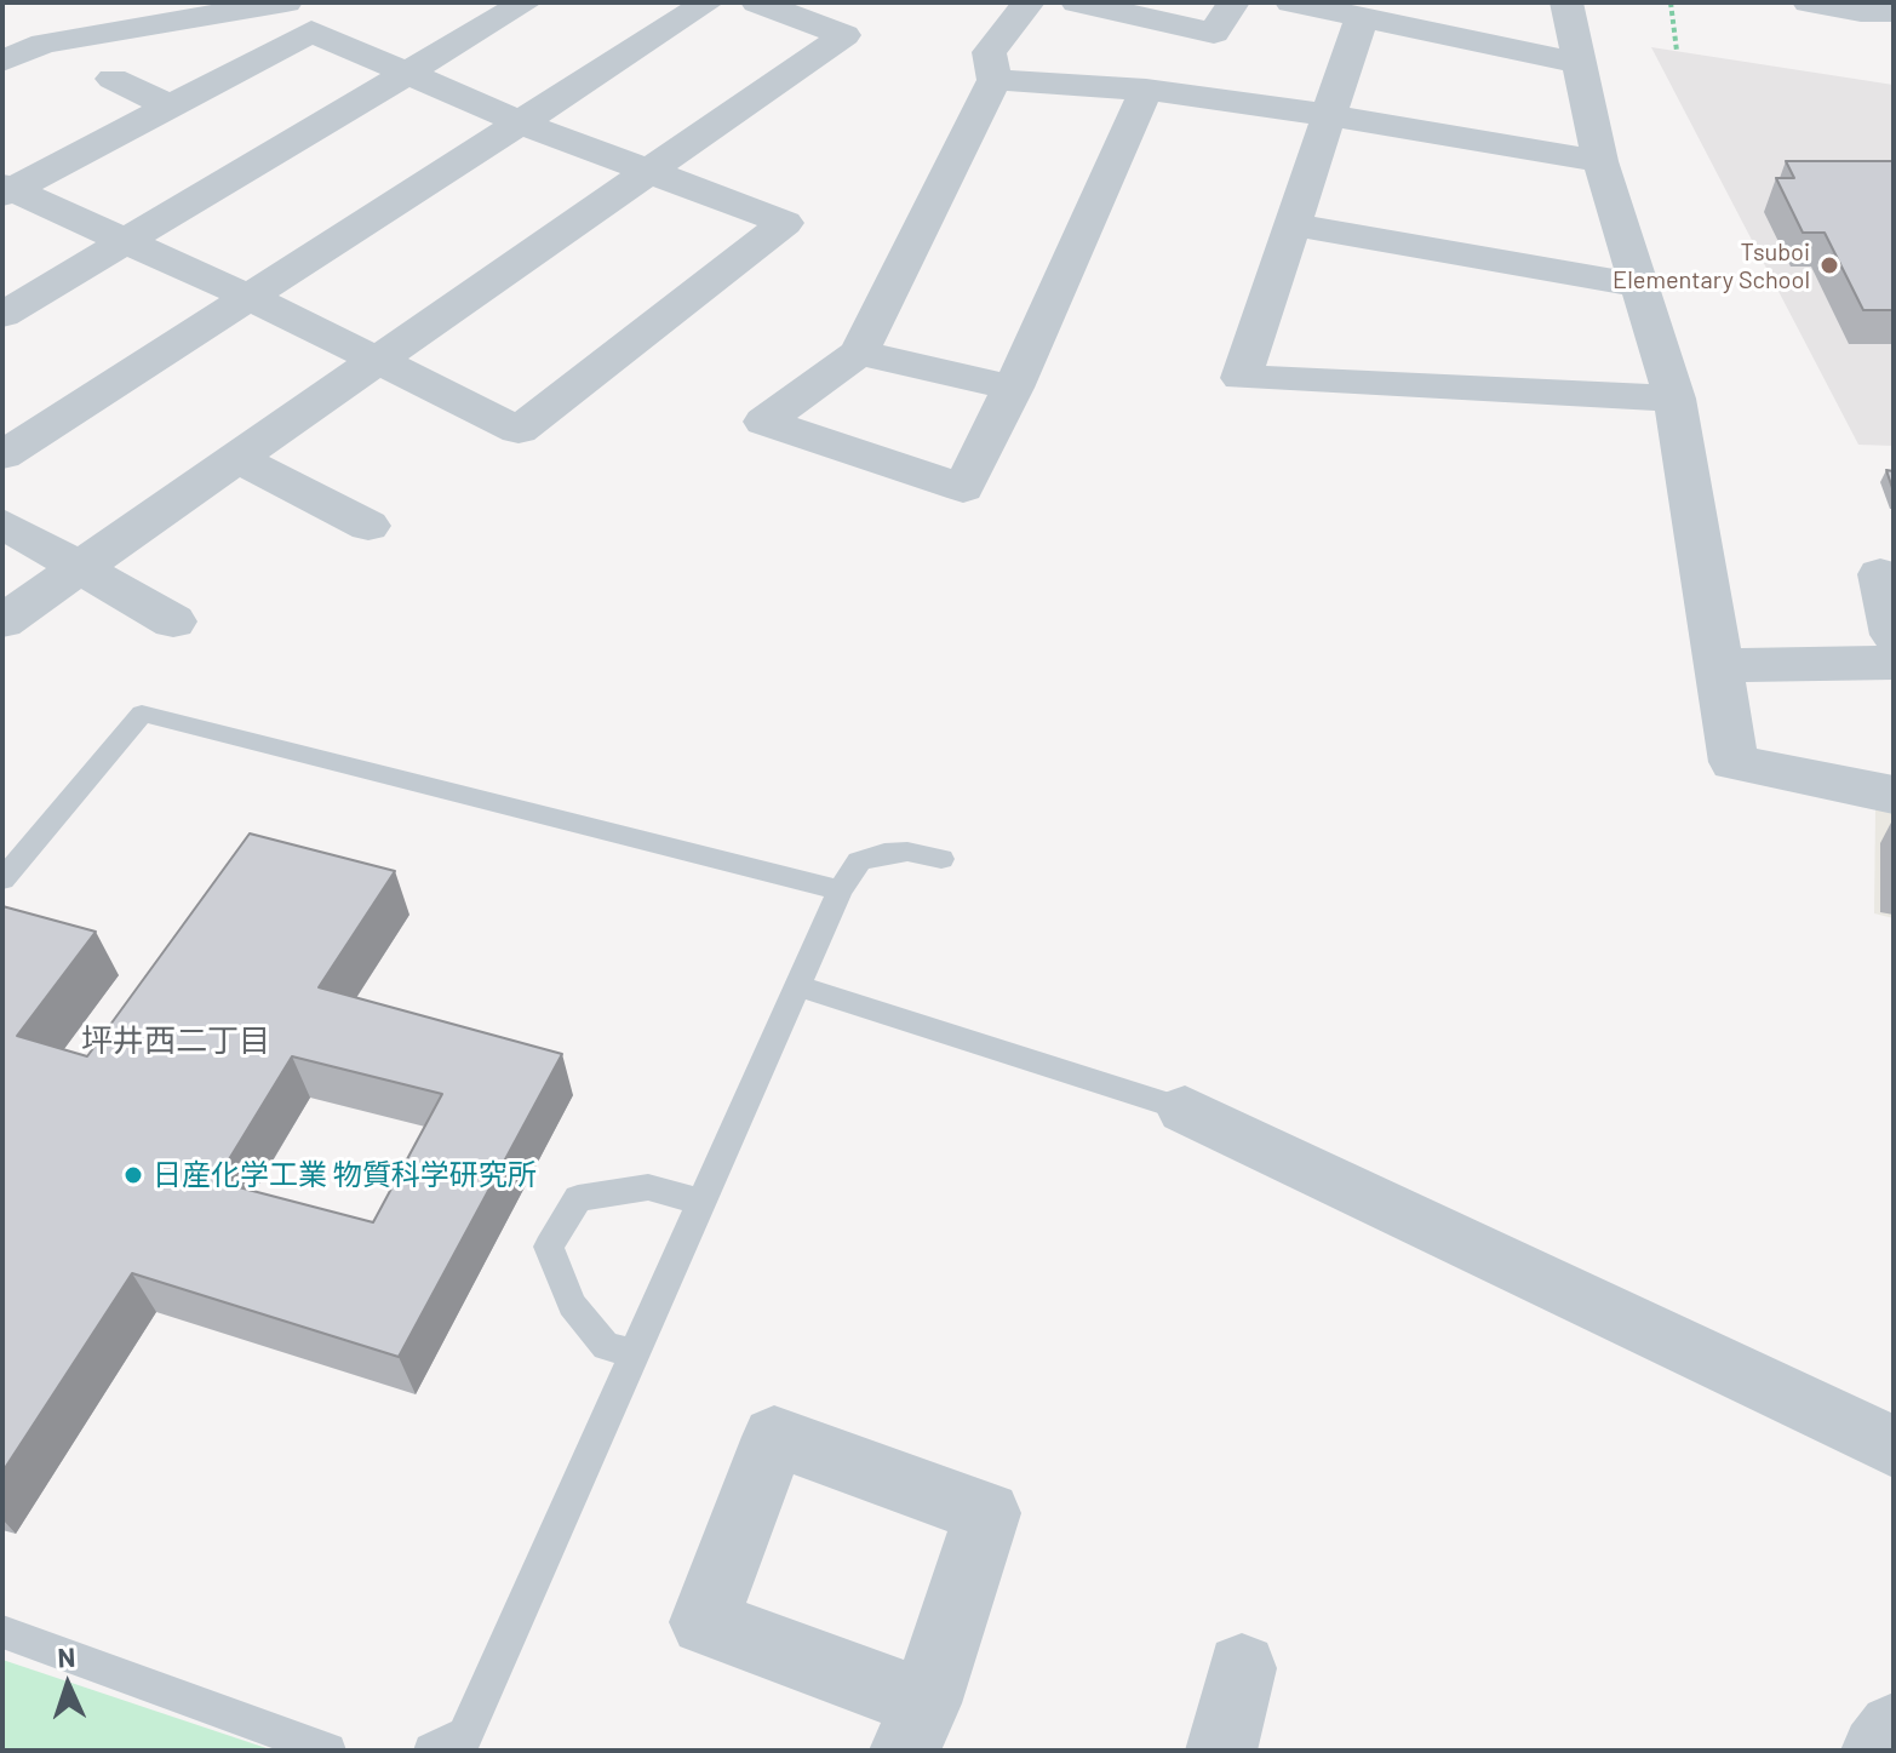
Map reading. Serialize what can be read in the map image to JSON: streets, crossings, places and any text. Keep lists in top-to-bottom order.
{
  "districts": ["坪井西二丁目"],
  "places": ["Tsuboi Elementary School", "日産化学工業 物質科学研究所"],
  "north": "top"
}
